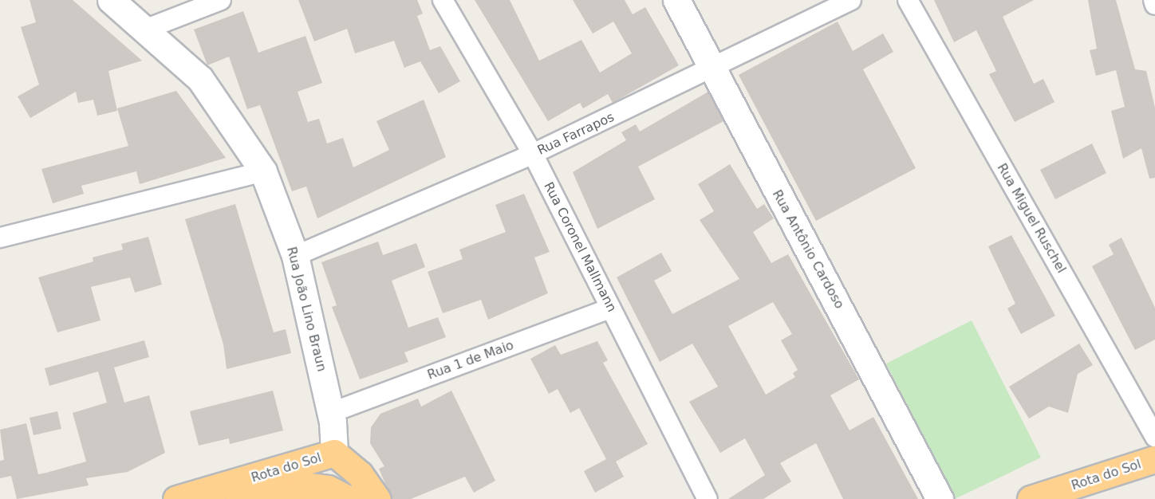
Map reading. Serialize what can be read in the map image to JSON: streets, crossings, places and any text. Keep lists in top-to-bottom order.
{
  "streets": {
    "highway": ["Rota do Sol"],
    "street": [
      "Rua Farrapos",
      "Rua Miguel Ruschel",
      "Rua Coronel Mallmann",
      "Rua Antônio Cardoso",
      "Rua João Lino Braun",
      "Rua 1 de Maio"
    ]
  },
  "crossings": [
    ["Rua Farrapos", "Rua Coronel Mallmann"],
    ["Rua Farrapos", "Rua Antônio Cardoso"],
    ["Rua Farrapos", "Rua João Lino Braun"],
    ["Rua Coronel Mallmann", "Rua 1 de Maio"],
    ["Rua João Lino Braun", "Rua 1 de Maio"],
    ["Rua João Lino Braun", "Rota do Sol"]
  ]
}
